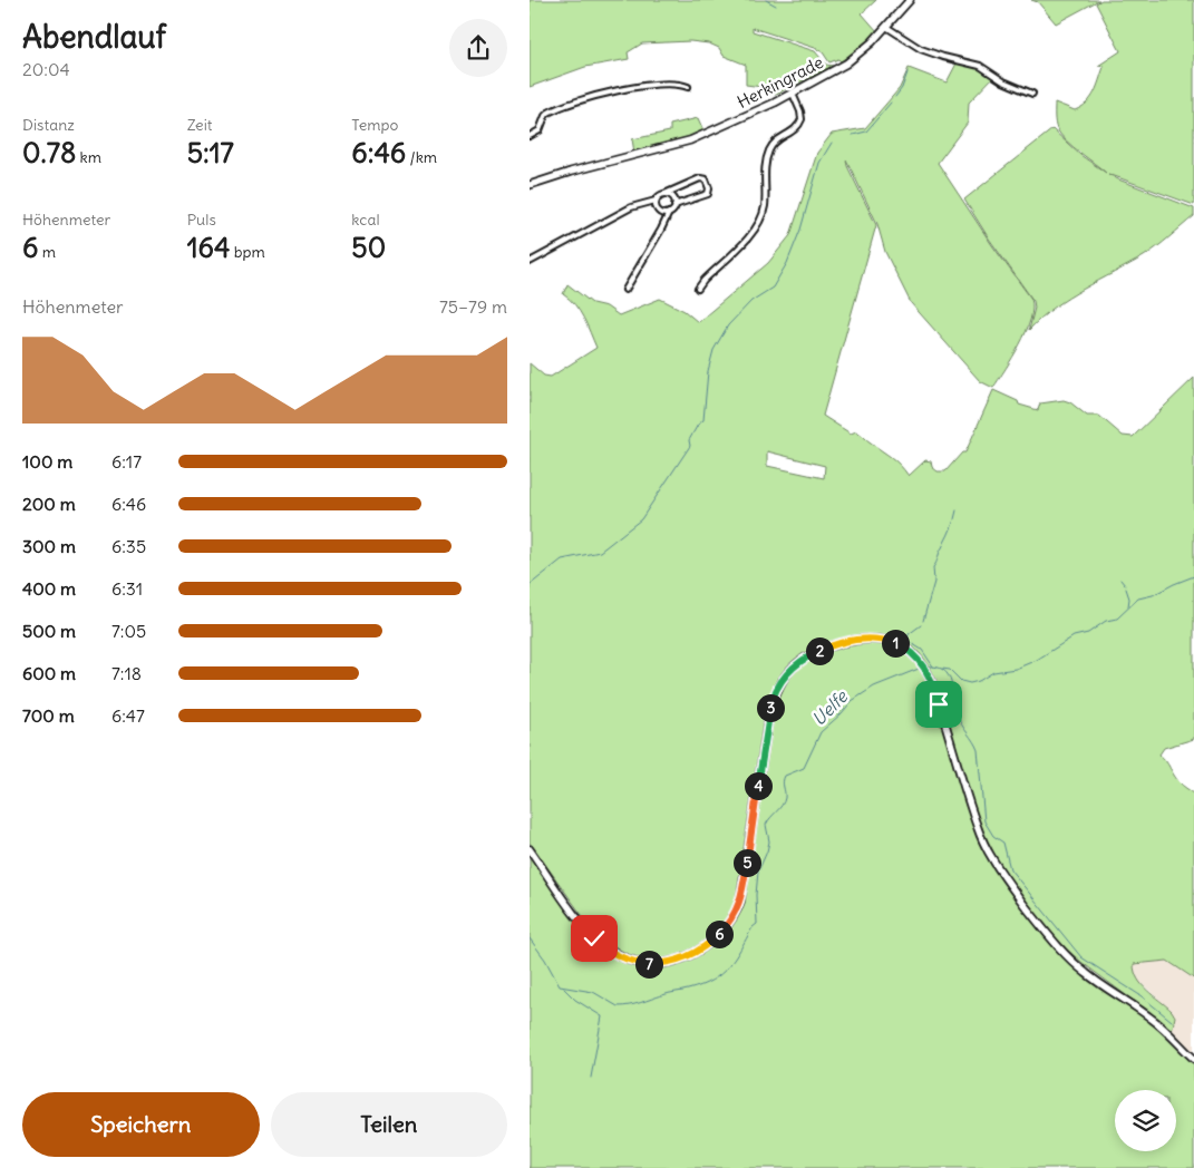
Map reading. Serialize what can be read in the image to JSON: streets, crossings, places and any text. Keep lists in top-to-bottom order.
{
  "streets": {
    "main road": ["Herkingrade"]
  },
  "water": ["Uelfe"],
  "page": {
    "heading": ["Abendlauf", "20:04"],
    "stats": [
      ["Distanz", "0.78 km"],
      ["Zeit", "5:17"],
      ["Tempo", "6:46 /km"],
      ["Höhenmeter", "6 m"],
      ["Puls", "164 bpm"],
      ["kcal", "50"]
    ],
    "chart": ["Höhenmeter", "75–79 m"],
    "list": [
      {
        "name": "100 m",
        "note": "6:17"
      },
      {
        "name": "200 m",
        "note": "6:46"
      },
      {
        "name": "300 m",
        "note": "6:35"
      },
      {
        "name": "400 m",
        "note": "6:31"
      },
      {
        "name": "500 m",
        "note": "7:05"
      },
      {
        "name": "600 m",
        "note": "7:18"
      },
      {
        "name": "700 m",
        "note": "6:47"
      }
    ],
    "pins": [
      "1",
      "2",
      "3",
      "4",
      "5",
      "6",
      "7"
    ],
    "buttons": ["Speichern", "Teilen"]
  }
}
